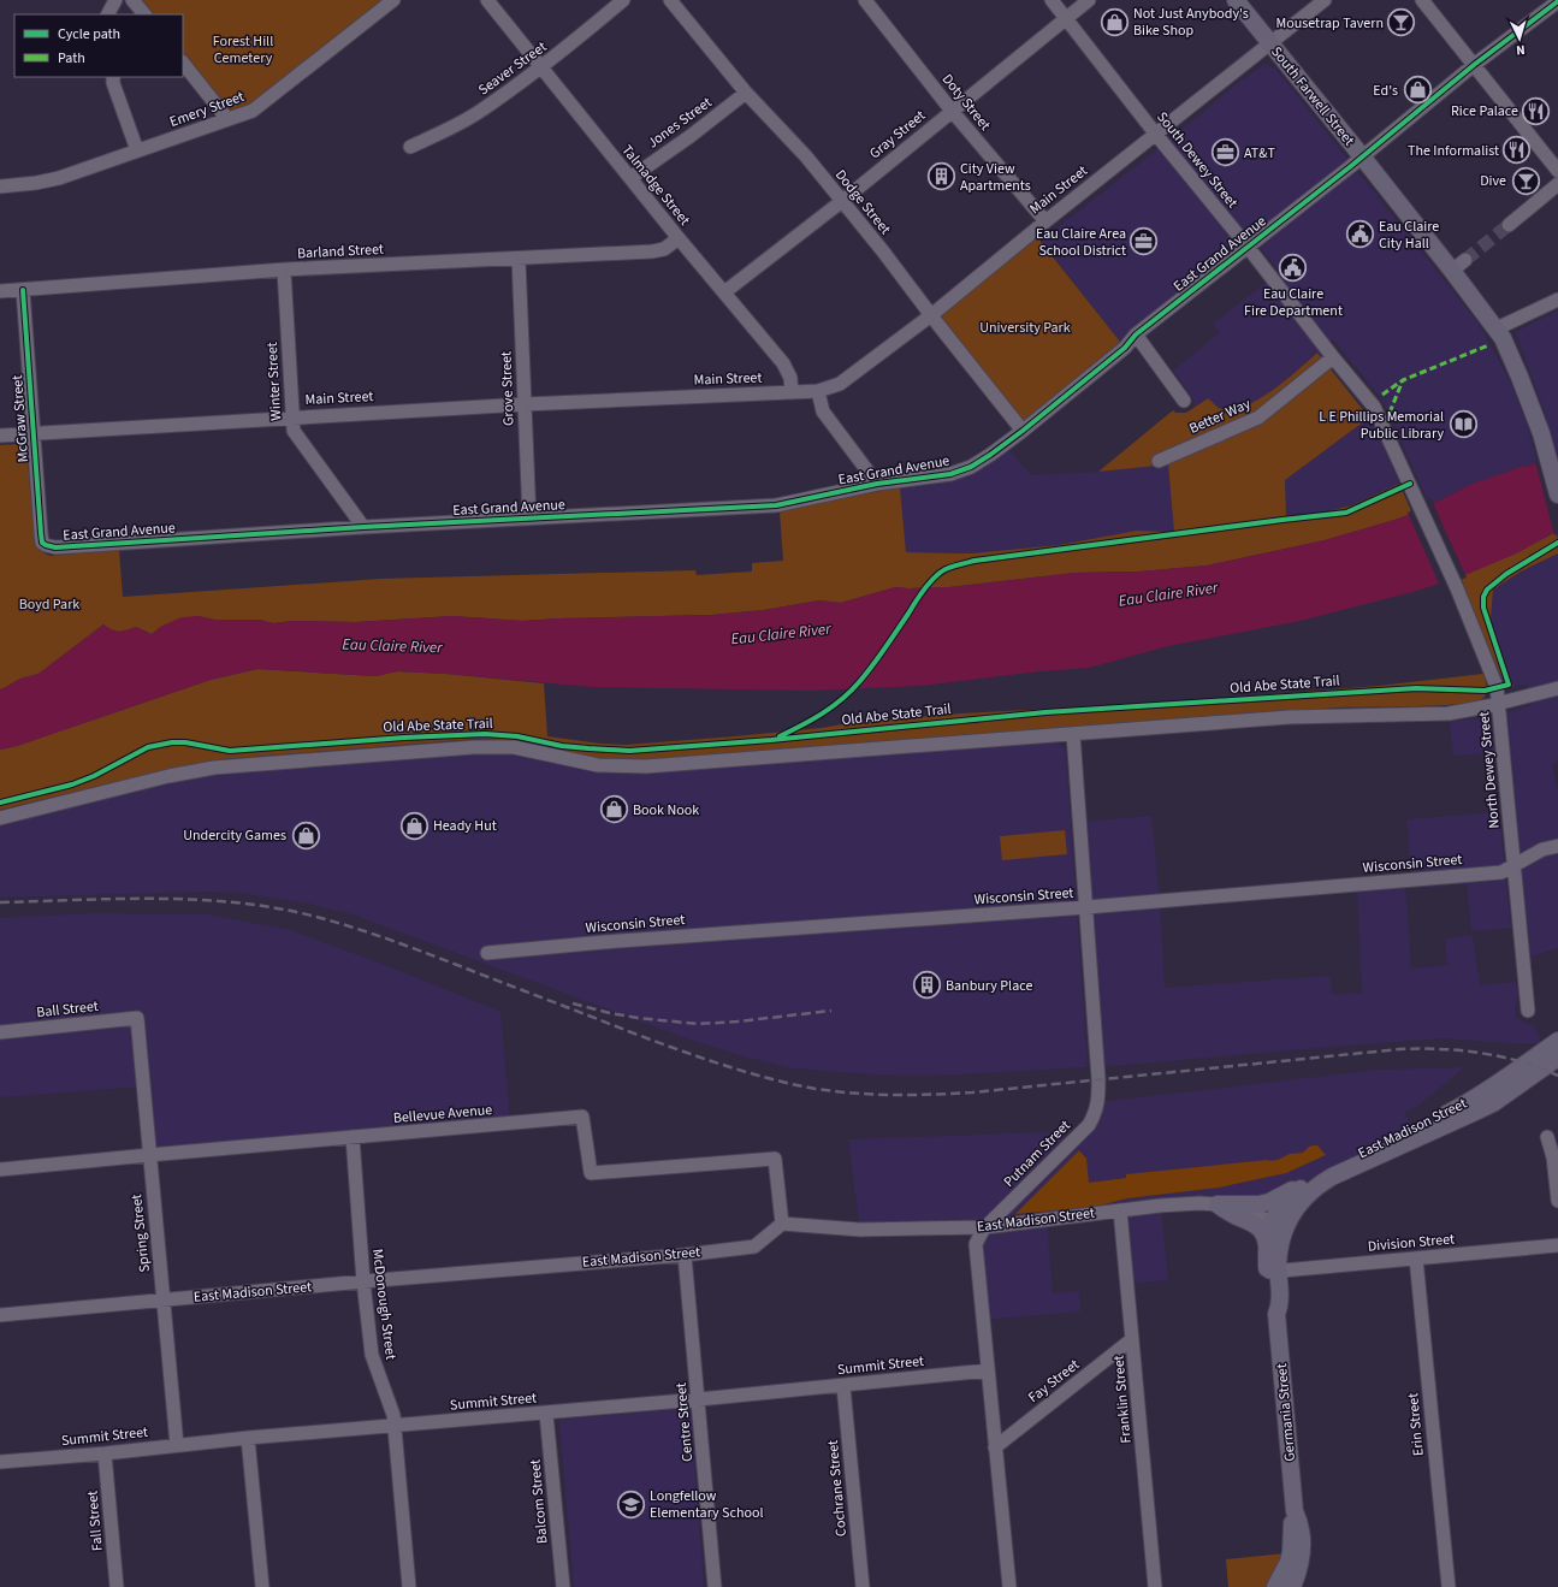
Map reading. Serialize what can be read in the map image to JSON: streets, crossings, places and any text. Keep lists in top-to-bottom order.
{
  "streets": {
    "main road": ["South Farwell Street", "East Madison Street", "Germania Street"],
    "street": [
      "Seaver Street",
      "Doty Street",
      "Emery Street",
      "Jones Street",
      "Gray Street",
      "South Dewey Street",
      "Talmadge Street",
      "Main Street",
      "Dodge Street",
      "Barland Street",
      "East Grand Avenue",
      "Winter Street",
      "Grove Street",
      "Better Way",
      "McGraw Street",
      "North Dewey Street",
      "Wisconsin Street",
      "Ball Street",
      "Bellevue Avenue",
      "Putnam Street",
      "Spring Street",
      "Division Street",
      "McDonough Street",
      "Summit Street",
      "Fay Street",
      "Franklin Street",
      "Centre Street",
      "Erin Street",
      "Cochrane Street",
      "Balcom Street",
      "Fall Street"
    ],
    "cycle path": ["Old Abe State Trail"]
  },
  "crossings": [
    ["Seaver Street", "Talmadge Street"],
    ["South Farwell Street", "Main Street"],
    ["South Farwell Street", "East Grand Avenue"],
    ["Doty Street", "Gray Street"],
    ["Doty Street", "Main Street"],
    ["Jones Street", "Talmadge Street"],
    ["Jones Street", "Dodge Street"],
    ["Gray Street", "South Dewey Street"],
    ["Gray Street", "Talmadge Street"],
    ["Gray Street", "Dodge Street"],
    ["South Dewey Street", "Main Street"],
    ["South Dewey Street", "East Grand Avenue"],
    ["South Dewey Street", "Better Way"],
    ["South Dewey Street", "North Dewey Street"],
    ["Talmadge Street", "Main Street"],
    ["Talmadge Street", "Barland Street"],
    ["Main Street", "Dodge Street"],
    ["Main Street", "Winter Street"],
    ["Main Street", "Grove Street"],
    ["Main Street", "McGraw Street"],
    ["Dodge Street", "East Grand Avenue"],
    ["Barland Street", "Winter Street"],
    ["Barland Street", "Grove Street"],
    ["Barland Street", "McGraw Street"],
    ["East Grand Avenue", "Winter Street"],
    ["East Grand Avenue", "Grove Street"],
    ["East Grand Avenue", "McGraw Street"],
    ["North Dewey Street", "Wisconsin Street"],
    ["Wisconsin Street", "Putnam Street"],
    ["Ball Street", "Spring Street"],
    ["Bellevue Avenue", "East Madison Street"],
    ["Bellevue Avenue", "Spring Street"],
    ["Bellevue Avenue", "McDonough Street"],
    ["East Madison Street", "Putnam Street"],
    ["East Madison Street", "Spring Street"],
    ["East Madison Street", "McDonough Street"],
    ["East Madison Street", "Franklin Street"],
    ["East Madison Street", "Germania Street"],
    ["East Madison Street", "Centre Street"],
    ["Putnam Street", "Summit Street"],
    ["Putnam Street", "Fay Street"],
    ["Spring Street", "Summit Street"],
    ["Division Street", "Germania Street"],
    ["Division Street", "Erin Street"],
    ["McDonough Street", "Summit Street"],
    ["Summit Street", "Centre Street"],
    ["Summit Street", "Cochrane Street"],
    ["Summit Street", "Balcom Street"],
    ["Summit Street", "Fall Street"],
    ["Fay Street", "Franklin Street"]
  ],
  "water": ["Eau Claire River"],
  "parks": ["Forest Hill Cemetery", "University Park", "Boyd Park"],
  "places": {
    "shop": [
      "Not Just Anybody's Bike Shop",
      "Ed's",
      "Book Nook",
      "Heady Hut",
      "Undercity Games"
    ],
    "bar": ["Mousetrap Tavern", "Dive"],
    "restaurant": ["Rice Palace", "The Informalist"],
    "office": ["AT&T", "Eau Claire Area School District"],
    "building": ["City View Apartments", "Banbury Place"],
    "public building": ["Eau Claire City Hall", "Eau Claire Fire Department"],
    "library": ["L E Phillips Memorial Public Library"],
    "school or university": ["Longfellow Elementary School"]
  },
  "legend": ["Cycle path", "Path"],
  "north": "bottom"
}
